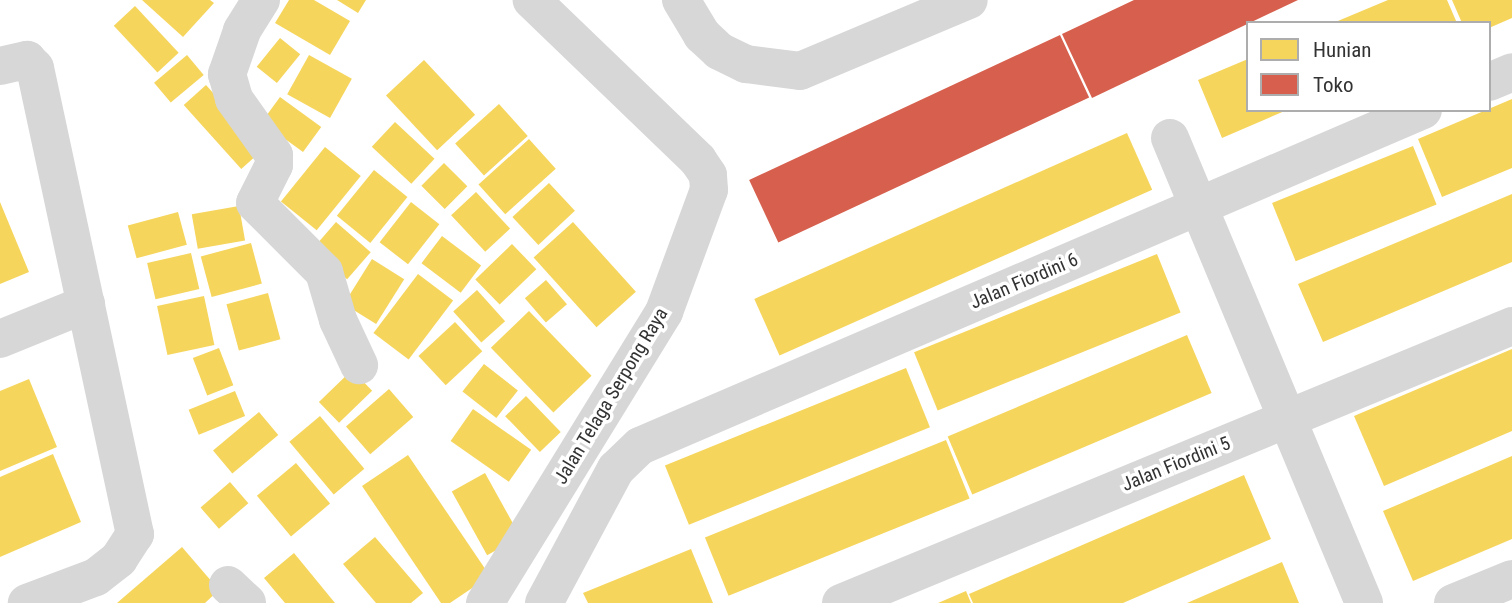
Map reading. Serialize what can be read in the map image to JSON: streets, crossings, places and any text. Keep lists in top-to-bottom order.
{
  "streets": {
    "street": ["Jalan Fiordini 6", "Jalan Telaga Serpong Raya", "Jalan Fiordini 5"]
  },
  "legend": ["Hunian", "Toko"]
}
